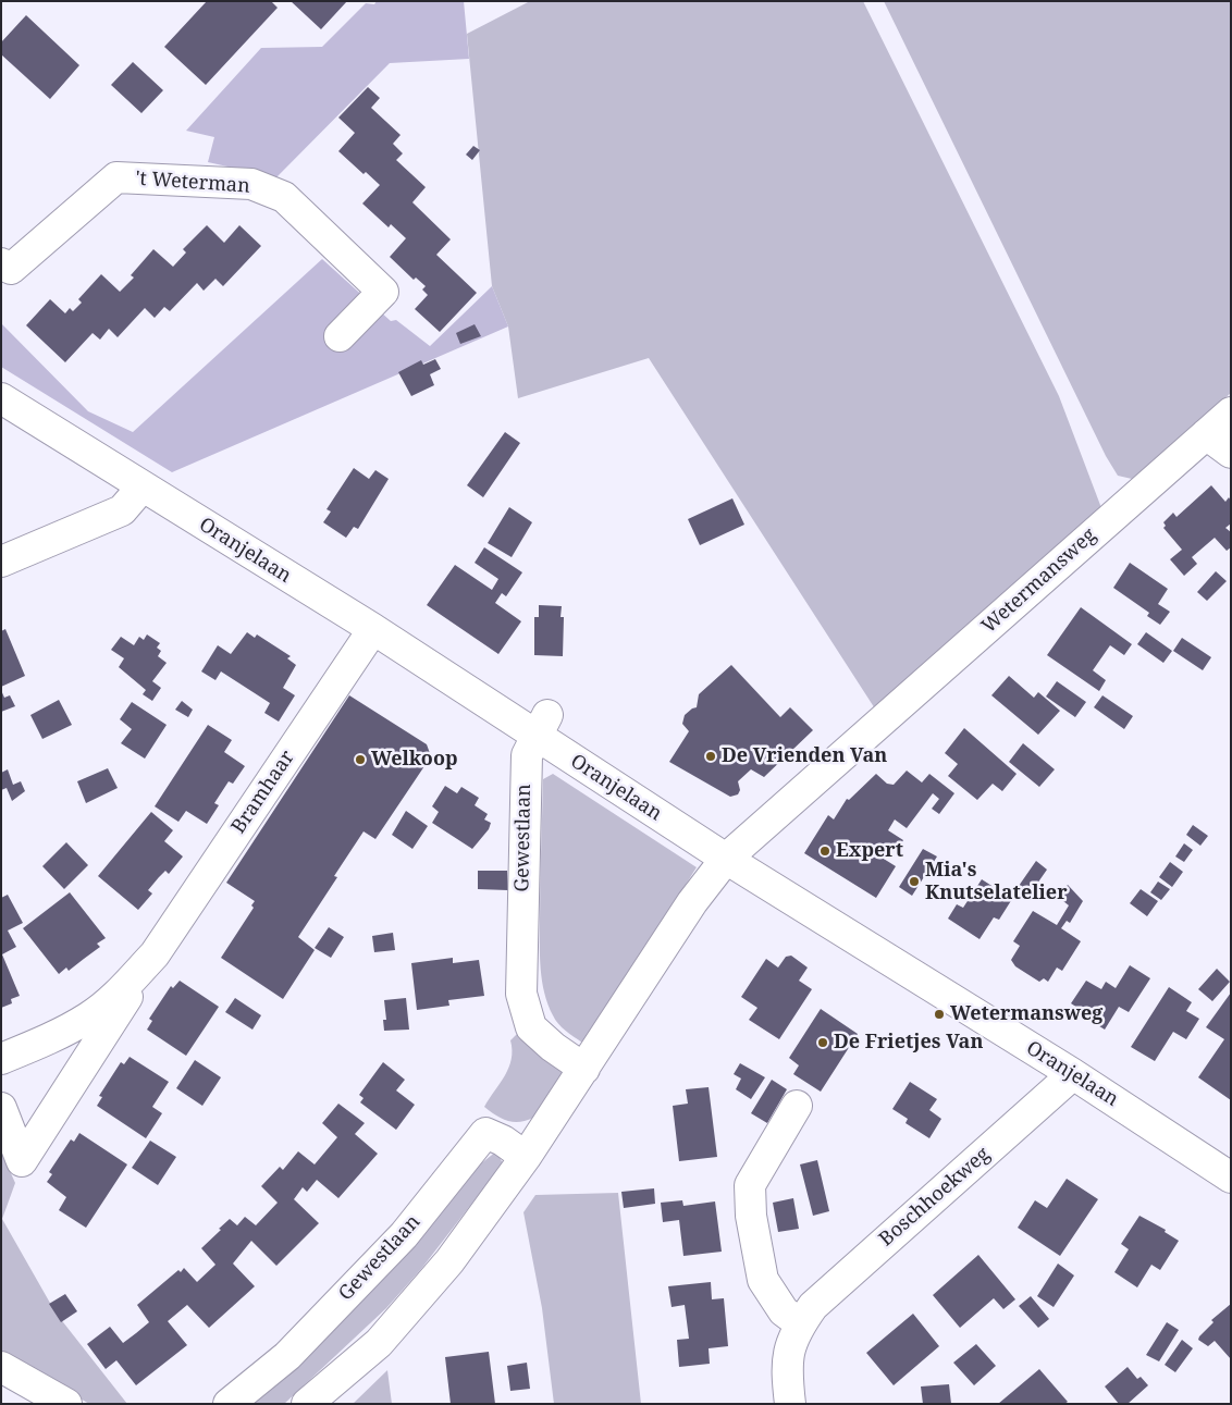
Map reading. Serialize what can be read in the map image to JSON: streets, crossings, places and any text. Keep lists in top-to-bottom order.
{
  "streets": {
    "street": [
      "'t Weterman",
      "Oranjelaan",
      "Wetermansweg",
      "Bramhaar",
      "Gewestlaan",
      "Boschhoekweg"
    ]
  },
  "crossings": [
    ["Oranjelaan", "Wetermansweg"],
    ["Oranjelaan", "Bramhaar"],
    ["Oranjelaan", "Gewestlaan"],
    ["Oranjelaan", "Boschhoekweg"]
  ],
  "places": [
    "De Vrienden Van",
    "Welkoop",
    "Expert",
    "Mia's Knutselatelier",
    "Wetermansweg",
    "De Frietjes Van"
  ]
}
